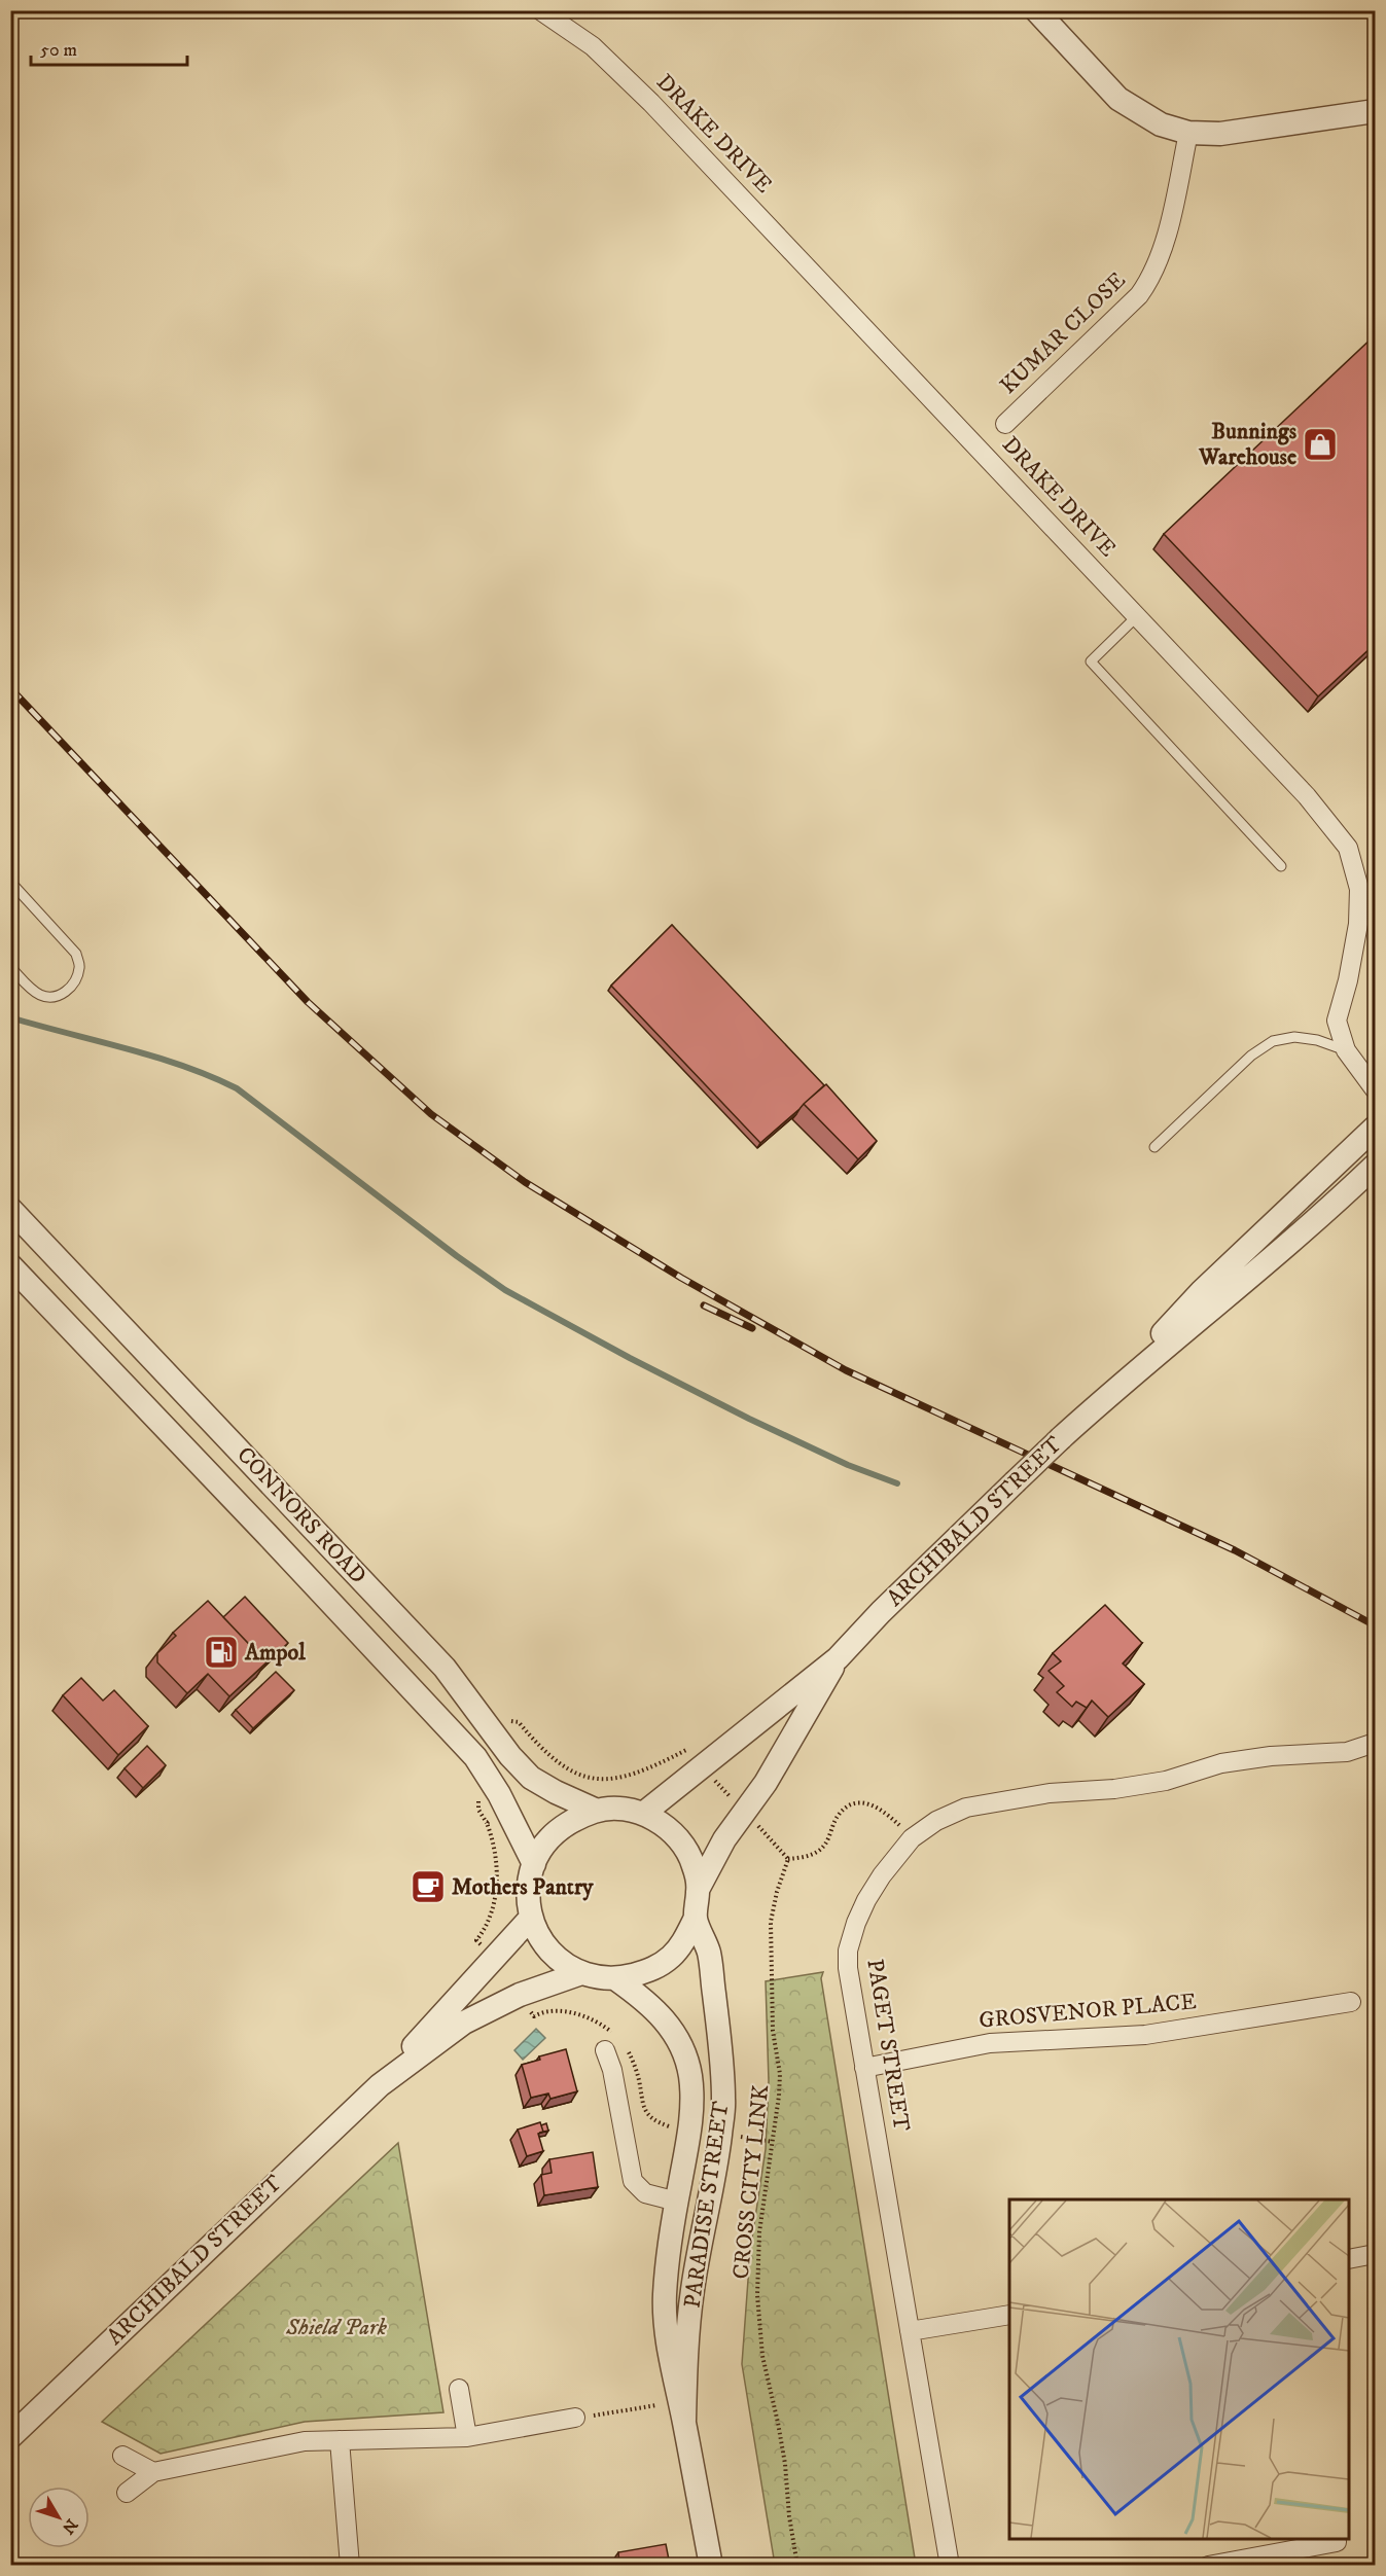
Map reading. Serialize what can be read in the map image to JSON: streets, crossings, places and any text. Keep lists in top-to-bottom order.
{
  "streets": {
    "street": [
      "DRAKE DRIVE",
      "KUMAR CLOSE",
      "CONNORS ROAD",
      "ARCHIBALD STREET",
      "GROSVENOR PLACE",
      "PAGET STREET",
      "PARADISE STREET"
    ],
    "path": ["CROSS CITY LINK"]
  },
  "crossings": [
    ["CONNORS ROAD", "ARCHIBALD STREET"],
    ["CONNORS ROAD", "PARADISE STREET"],
    ["ARCHIBALD STREET", "PARADISE STREET"],
    ["GROSVENOR PLACE", "PAGET STREET"]
  ],
  "parks": ["Shield Park"],
  "places": {
    "shop": ["Bunnings Warehouse"],
    "fuel station": ["Ampol"],
    "cafe": ["Mothers Pantry"]
  },
  "scale_bar": "50 m",
  "north": "bottom right"
}
